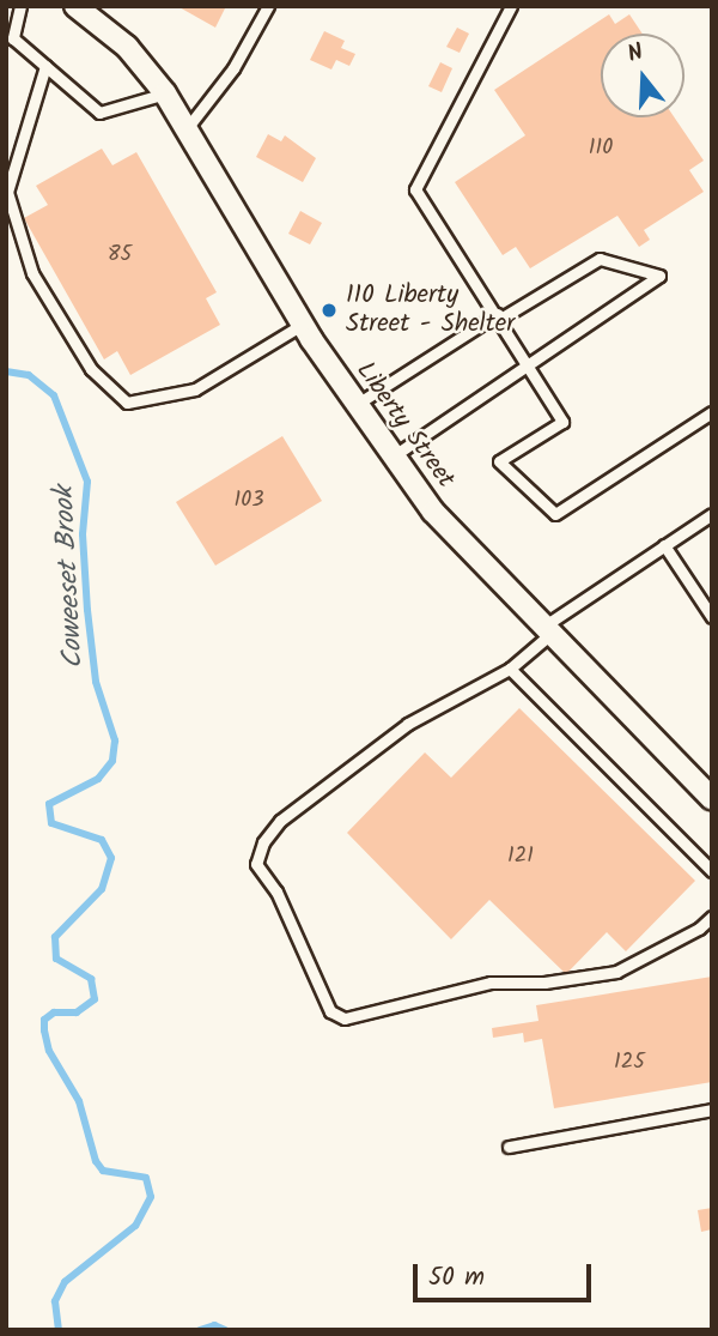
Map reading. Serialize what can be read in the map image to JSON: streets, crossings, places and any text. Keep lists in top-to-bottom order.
{
  "streets": {
    "street": ["Liberty Street"]
  },
  "water": ["Coweeset Brook"],
  "places": ["110 Liberty Street - Shelter"],
  "house_numbers": [
    "110",
    "85",
    "103",
    "121",
    "125"
  ],
  "scale_bar": "50 m",
  "north": "top"
}
